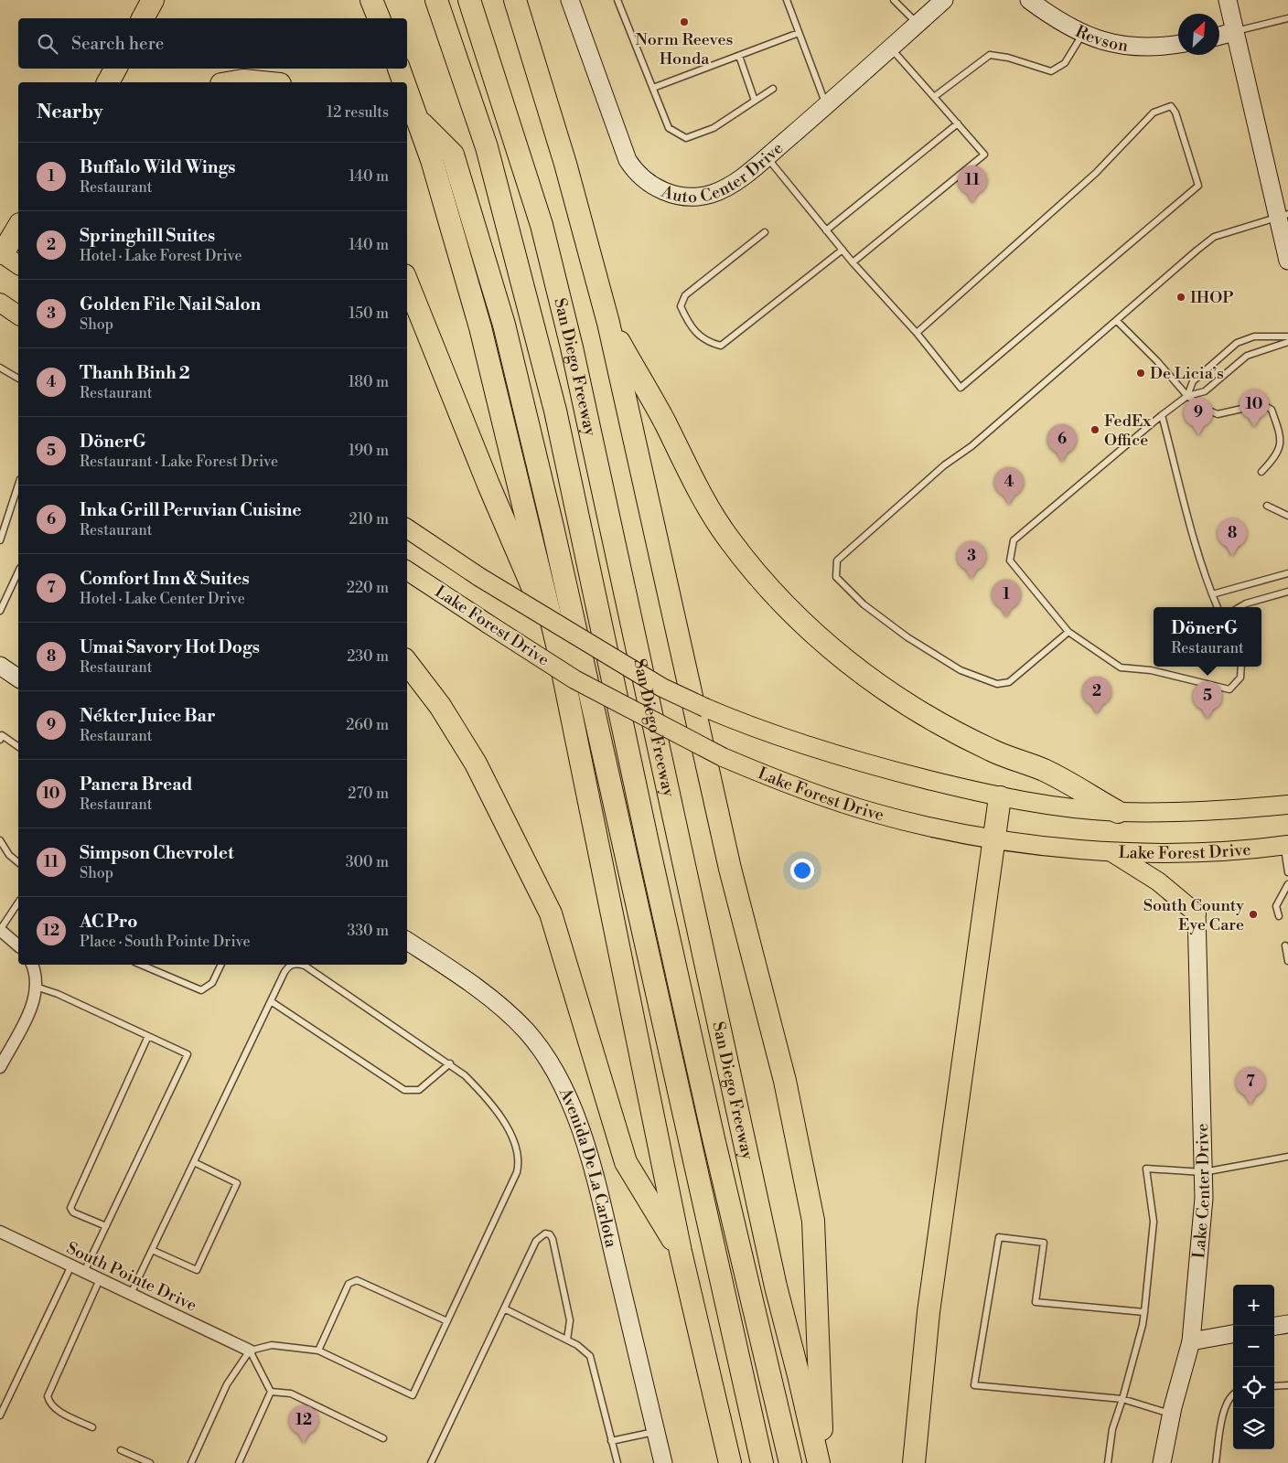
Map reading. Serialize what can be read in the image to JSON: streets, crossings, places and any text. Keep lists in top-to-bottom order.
{
  "streets": {
    "highway": ["San Diego Freeway"],
    "main road": ["Lake Forest Drive"],
    "street": [
      "Revson",
      "Auto Center Drive",
      "Avenida De La Carlota",
      "Lake Center Drive",
      "South Pointe Drive"
    ]
  },
  "places": [
    "Norm Reeves Honda",
    "IHOP",
    "De Licia’s",
    "FedEx Office",
    "South County Eye Care"
  ],
  "north": "top right",
  "page": {
    "search": "Search here",
    "heading": ["Nearby", "12 results"],
    "list": [
      {
        "mark": "1",
        "name": "Buffalo Wild Wings",
        "note": "Restaurant",
        "value": "140 m"
      },
      {
        "mark": "2",
        "name": "Springhill Suites",
        "note": "Hotel · Lake Forest Drive",
        "value": "140 m"
      },
      {
        "mark": "3",
        "name": "Golden File Nail Salon",
        "note": "Shop",
        "value": "150 m"
      },
      {
        "mark": "4",
        "name": "Thanh Binh 2",
        "note": "Restaurant",
        "value": "180 m"
      },
      {
        "mark": "5",
        "name": "DönerG",
        "note": "Restaurant · Lake Forest Drive",
        "value": "190 m"
      },
      {
        "mark": "6",
        "name": "Inka Grill Peruvian Cuisine",
        "note": "Restaurant",
        "value": "210 m"
      },
      {
        "mark": "7",
        "name": "Comfort Inn & Suites",
        "note": "Hotel · Lake Center Drive",
        "value": "220 m"
      },
      {
        "mark": "8",
        "name": "Umai Savory Hot Dogs",
        "note": "Restaurant",
        "value": "230 m"
      },
      {
        "mark": "9",
        "name": "Nékter Juice Bar",
        "note": "Restaurant",
        "value": "260 m"
      },
      {
        "mark": "10",
        "name": "Panera Bread",
        "note": "Restaurant",
        "value": "270 m"
      },
      {
        "mark": "11",
        "name": "Simpson Chevrolet",
        "note": "Shop",
        "value": "300 m"
      },
      {
        "mark": "12",
        "name": "AC Pro",
        "note": "Place · South Pointe Drive",
        "value": "330 m"
      }
    ],
    "pins": [
      "11",
      "10",
      "9",
      "6",
      "4",
      "8",
      "3",
      "1",
      "2",
      "5",
      "7",
      "12"
    ],
    "popup": ["DönerG", "Restaurant"],
    "map_buttons": ["+", "−"]
  }
}
